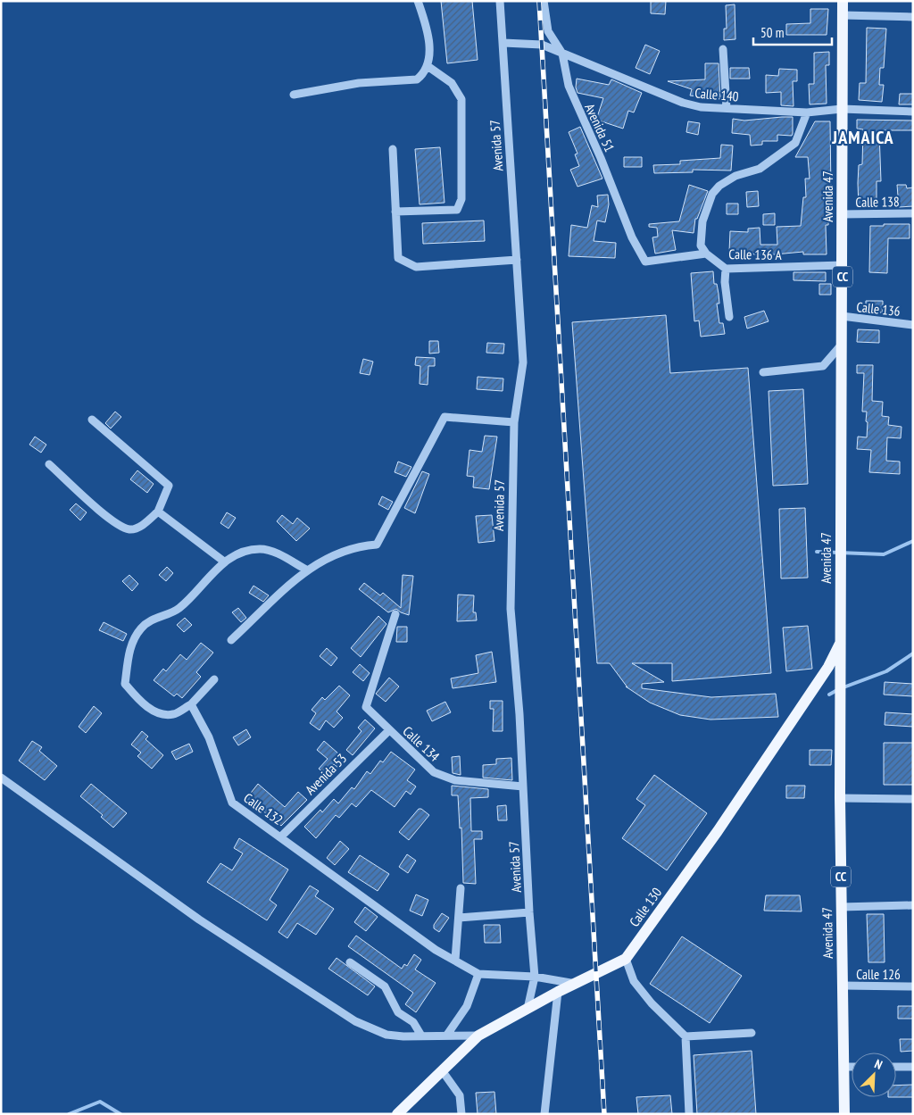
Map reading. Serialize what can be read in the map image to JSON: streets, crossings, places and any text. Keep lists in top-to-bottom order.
{
  "streets": {
    "main road": ["Avenida 47", "CC", "Calle 130"],
    "street": [
      "Calle 140",
      "Avenida 51",
      "Avenida 57",
      "Calle 138",
      "Calle 136 A",
      "Calle 136",
      "Calle 134",
      "Avenida 53",
      "Calle 132",
      "Calle 126"
    ]
  },
  "crossings": [
    ["Calle 140", "Avenida 51"],
    ["Calle 140", "Avenida 57"],
    ["Calle 140", "Avenida 47"],
    ["Avenida 51", "Calle 136 A"],
    ["Avenida 57", "Calle 134"],
    ["Avenida 57", "Calle 132"],
    ["Avenida 57", "Calle 130"],
    ["Avenida 47", "Calle 138"],
    ["Avenida 47", "Calle 136 A"],
    ["Avenida 47", "Calle 136"],
    ["Avenida 47", "Calle 130"],
    ["Avenida 47", "Calle 126"],
    ["Calle 134", "Avenida 53"],
    ["Avenida 53", "Calle 132"],
    ["Calle 132", "Calle 130"]
  ],
  "districts": ["JAMAICA"],
  "scale_bar": "50 m",
  "north": "top right"
}
